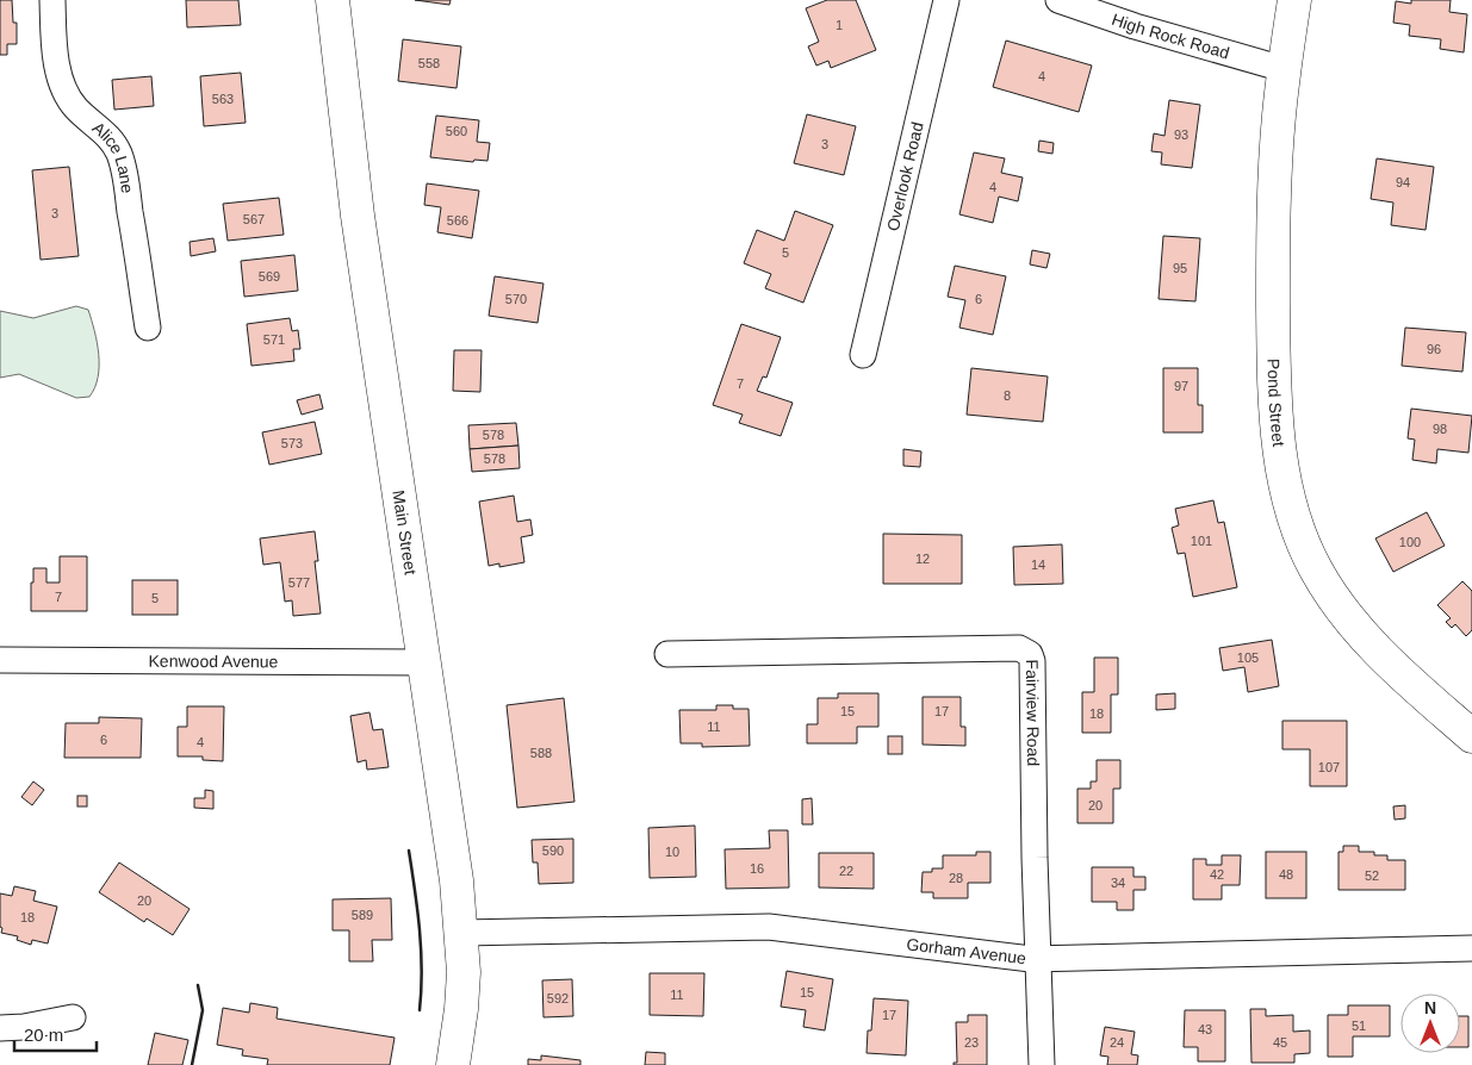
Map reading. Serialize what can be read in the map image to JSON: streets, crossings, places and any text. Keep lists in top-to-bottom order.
{
  "streets": {
    "main road": ["Pond Street", "Main Street"],
    "street": [
      "High Rock Road",
      "Alice Lane",
      "Overlook Road",
      "Kenwood Avenue",
      "Fairview Road",
      "Gorham Avenue"
    ]
  },
  "crossings": [
    ["High Rock Road", "Pond Street"],
    ["Main Street", "Kenwood Avenue"],
    ["Main Street", "Gorham Avenue"],
    ["Fairview Road", "Gorham Avenue"]
  ],
  "house_numbers": [
    "1",
    "558",
    "4",
    "563",
    "560",
    "93",
    "3",
    "94",
    "4",
    "3",
    "567",
    "566",
    "5",
    "95",
    "569",
    "570",
    "6",
    "571",
    "96",
    "7",
    "97",
    "8",
    "98",
    "578",
    "573",
    "578",
    "101",
    "100",
    "12",
    "14",
    "577",
    "7",
    "5",
    "105",
    "15",
    "17",
    "18",
    "11",
    "6",
    "4",
    "588",
    "107",
    "20",
    "590",
    "10",
    "16",
    "22",
    "42",
    "48",
    "52",
    "28",
    "34",
    "20",
    "589",
    "18",
    "15",
    "11",
    "592",
    "17",
    "51",
    "43",
    "23",
    "24",
    "45"
  ],
  "scale_bar": "20 m",
  "north": "top"
}
